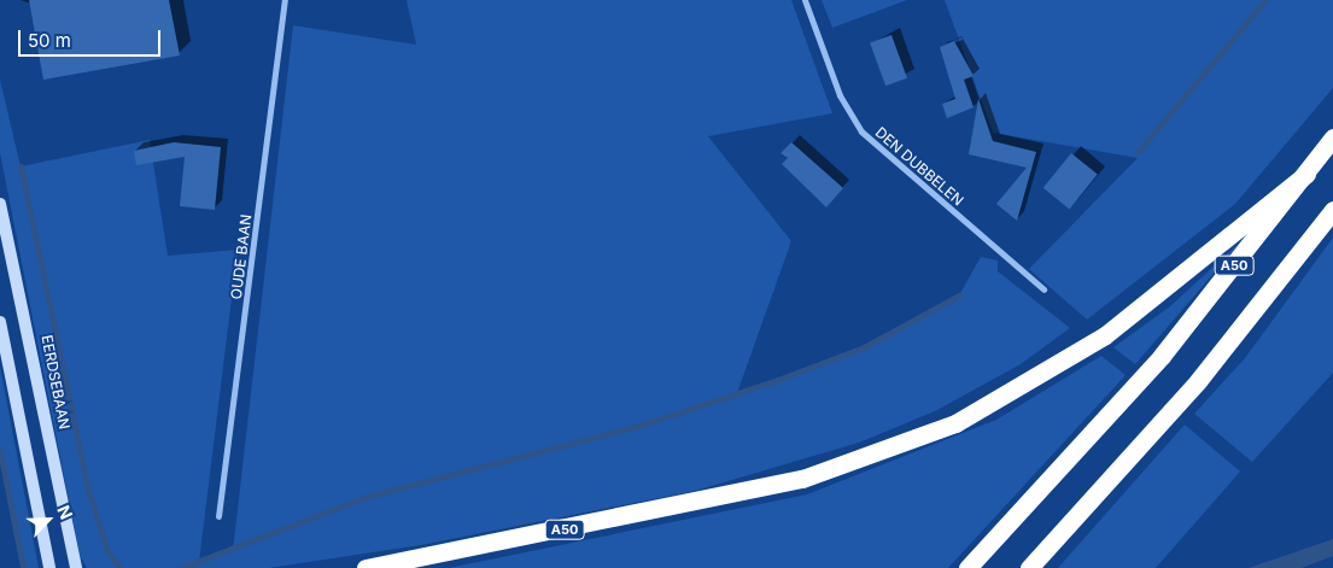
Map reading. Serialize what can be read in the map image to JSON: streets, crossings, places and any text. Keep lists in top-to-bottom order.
{
  "streets": {
    "highway": ["A50"],
    "main road": ["EERDSEBAAN"],
    "street": ["DEN DUBBELEN", "OUDE BAAN"]
  },
  "scale_bar": "50 m",
  "north": "top right"
}
